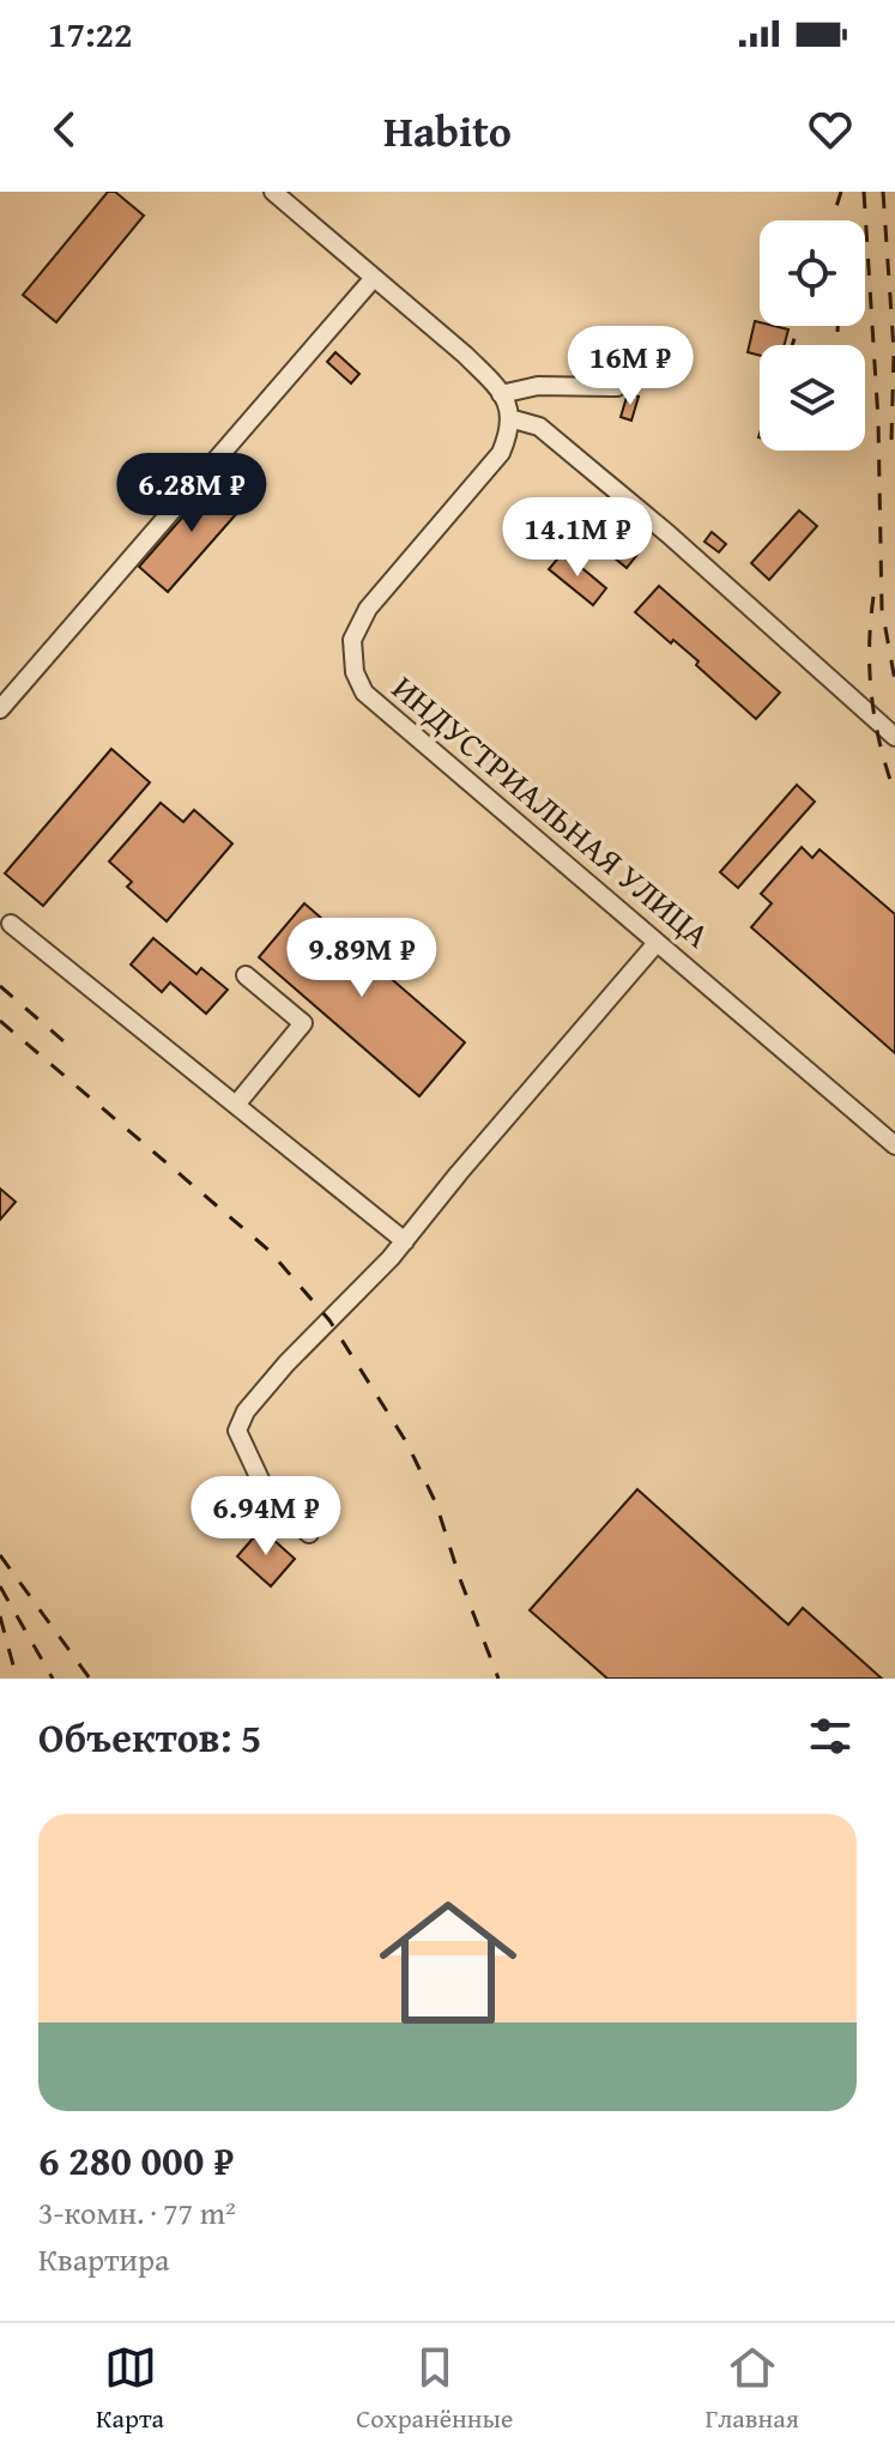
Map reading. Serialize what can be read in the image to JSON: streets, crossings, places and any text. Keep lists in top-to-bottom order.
{
  "streets": {
    "street": ["ИНДУСТРИАЛЬНАЯ УЛИЦА"]
  },
  "page": {
    "status": "17:22",
    "header": "Habito",
    "price": [
      "16M ₽",
      "6.28M ₽",
      "14.1M ₽",
      "9.89M ₽",
      "6.94M ₽"
    ],
    "heading": "Объектов: 5",
    "list": [
      {
        "name": "6 280 000 ₽",
        "note": "3-комн. · 77 m² · Квартира"
      }
    ],
    "tabs": ["Карта", "Сохранённые", "Главная"]
  }
}
